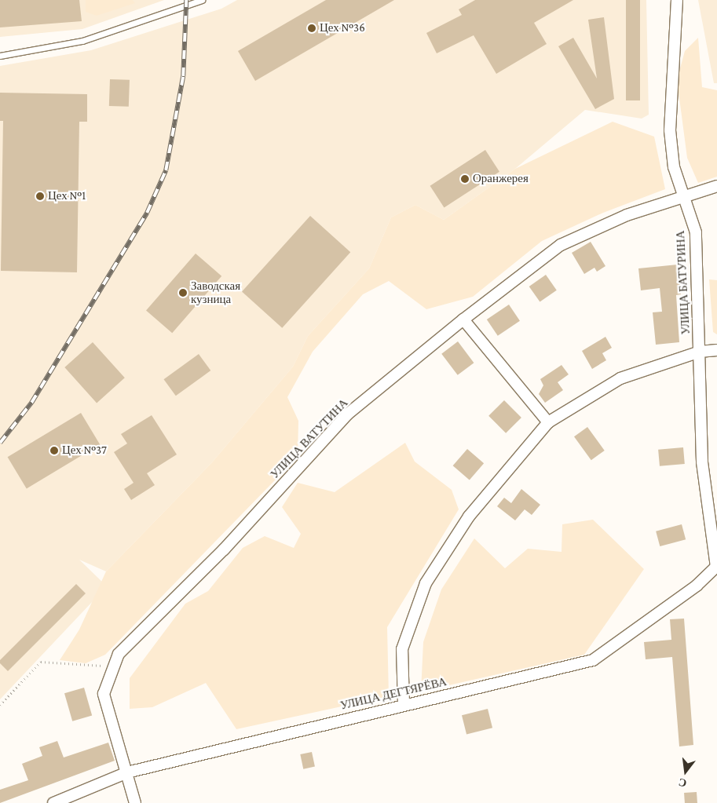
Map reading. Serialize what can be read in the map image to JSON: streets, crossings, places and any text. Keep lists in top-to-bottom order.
{
  "streets": {
    "street": ["УЛИЦА БАТУРИНА", "УЛИЦА ВАТУТИНА", "УЛИЦА ДЕГТЯРЁВА"]
  },
  "crossings": [
    ["УЛИЦА БАТУРИНА", "УЛИЦА ВАТУТИНА"],
    ["УЛИЦА БАТУРИНА", "УЛИЦА ДЕГТЯРЁВА"],
    ["УЛИЦА ВАТУТИНА", "УЛИЦА ДЕГТЯРЁВА"]
  ],
  "places": [
    "Цех №36",
    "Оранжерея",
    "Цех №1",
    "Заводская кузница",
    "Цех №37"
  ],
  "north": "bottom"
}
